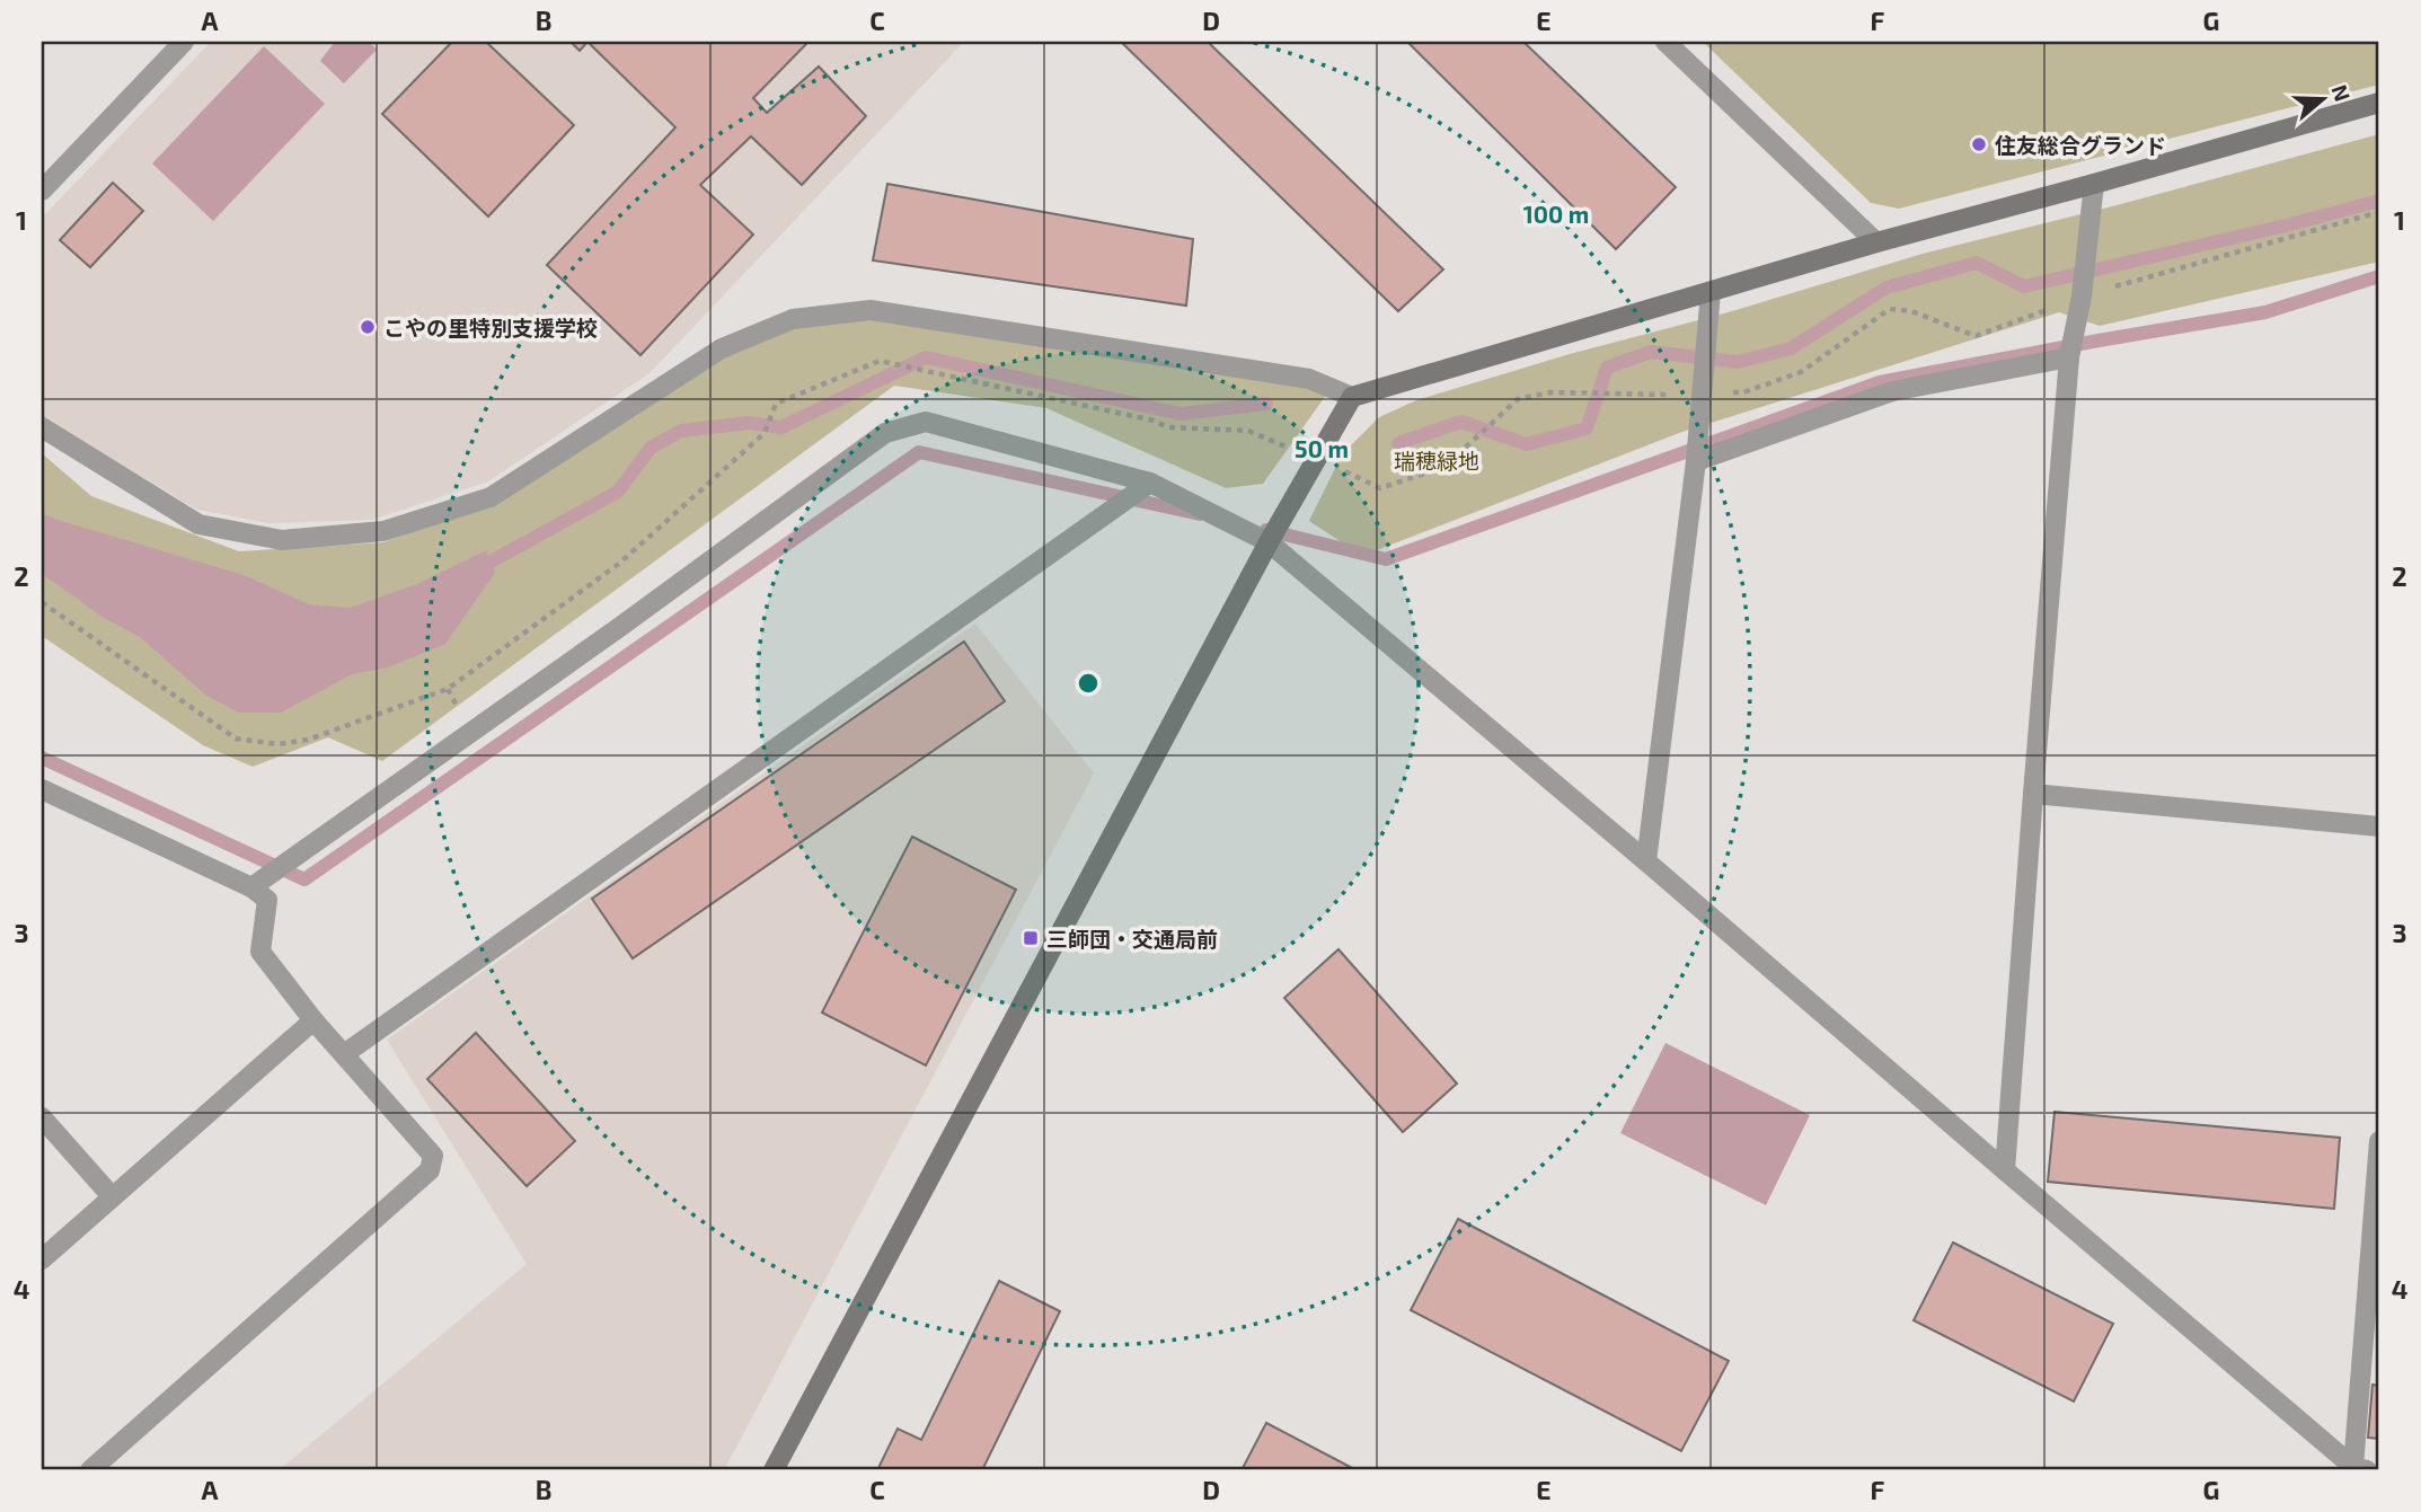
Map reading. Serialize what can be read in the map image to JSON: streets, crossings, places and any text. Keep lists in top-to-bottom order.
{
  "parks": ["瑞穂緑地"],
  "places": {
    "other": ["住友総合グランド", "こやの里特別支援学校"],
    "transit": ["三師団・交通局前"]
  },
  "north": "right",
  "grid": {
    "columns": [
      "A",
      "B",
      "C",
      "D",
      "E",
      "F",
      "G"
    ],
    "rows": [
      "1",
      "2",
      "3",
      "4"
    ]
  },
  "rings": ["100 m", "50 m"]
}
